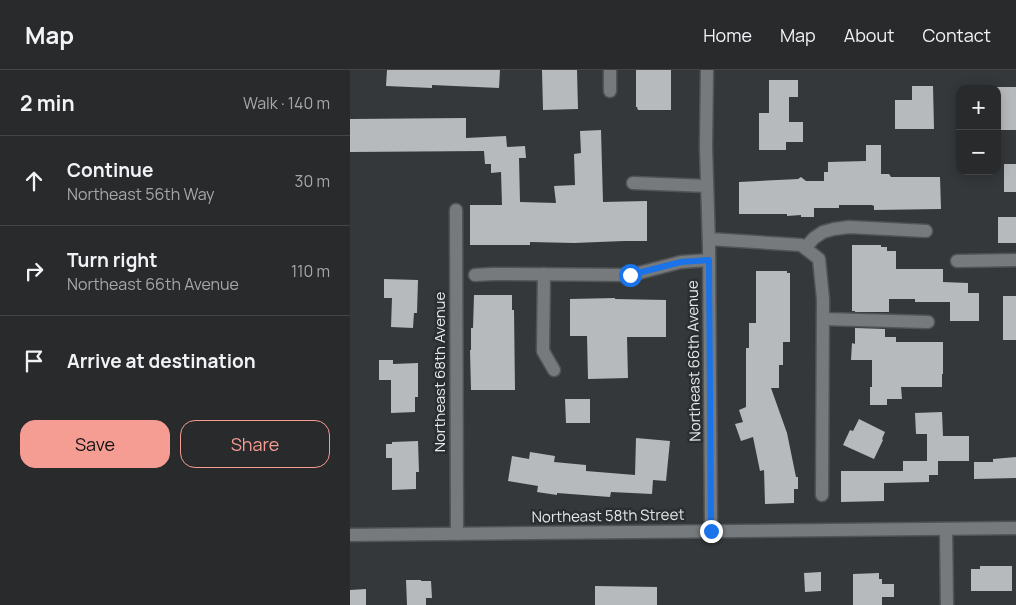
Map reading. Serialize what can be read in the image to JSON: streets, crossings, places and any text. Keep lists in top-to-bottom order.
{
  "streets": {
    "street": ["Northeast 66th Avenue", "Northeast 68th Avenue", "Northeast 58th Street"]
  },
  "crossings": [
    ["Northeast 66th Avenue", "Northeast 58th Street"],
    ["Northeast 68th Avenue", "Northeast 58th Street"]
  ],
  "page": {
    "header": "Map",
    "nav": [
      "Home",
      "Map",
      "About",
      "Contact"
    ],
    "heading": ["2 min", "Walk · 140 m"],
    "map_buttons": ["+", "−"],
    "list": [
      ["Continue", "Northeast 56th Way", "30 m"],
      ["Turn right", "Northeast 66th Avenue", "110 m"],
      "Arrive at destination"
    ],
    "buttons": ["Save", "Share"]
  }
}
